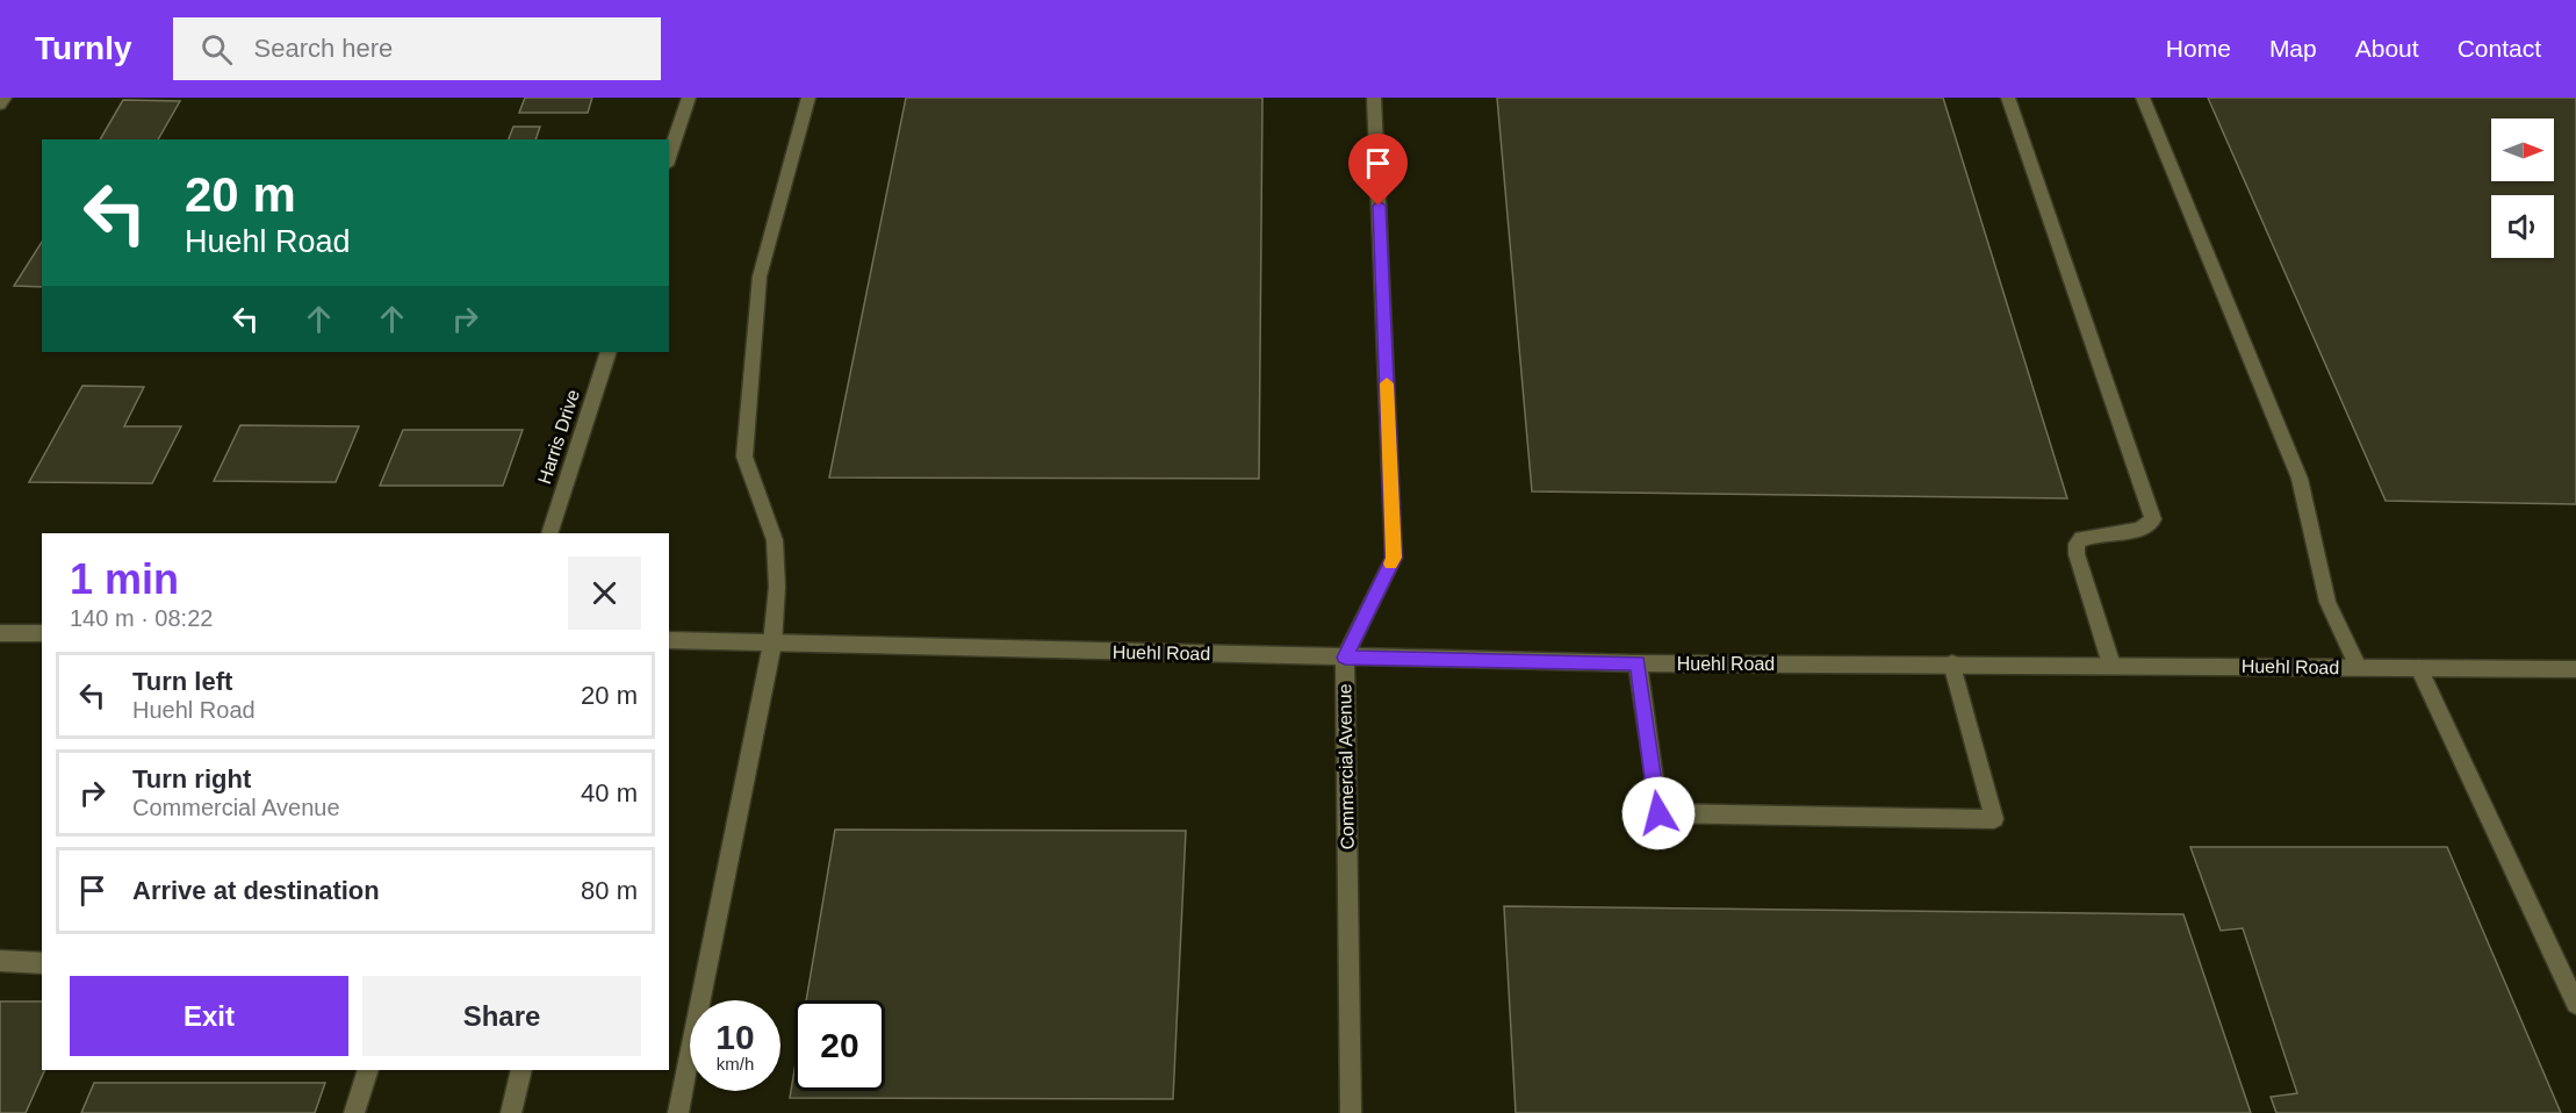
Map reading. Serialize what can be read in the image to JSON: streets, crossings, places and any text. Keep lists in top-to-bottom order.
{
  "streets": {
    "street": ["Harris Drive", "Huehl Road", "Commercial Avenue"]
  },
  "crossings": [
    ["Huehl Road", "Commercial Avenue"]
  ],
  "north": "right",
  "page": {
    "header": "Turnly",
    "search": "Search here",
    "nav": [
      "Home",
      "Map",
      "About",
      "Contact"
    ],
    "turn": ["20 m", "Huehl Road"],
    "heading": ["1 min", "140 m · 08:22"],
    "list": [
      {
        "name": "Turn left",
        "note": "Huehl Road",
        "value": "20 m"
      },
      {
        "name": "Turn right",
        "note": "Commercial Avenue",
        "value": "40 m"
      },
      {
        "name": "Arrive at destination",
        "value": "80 m"
      }
    ],
    "buttons": ["Exit", "Share"],
    "speed": "10 km/h",
    "limit": "20"
  }
}
